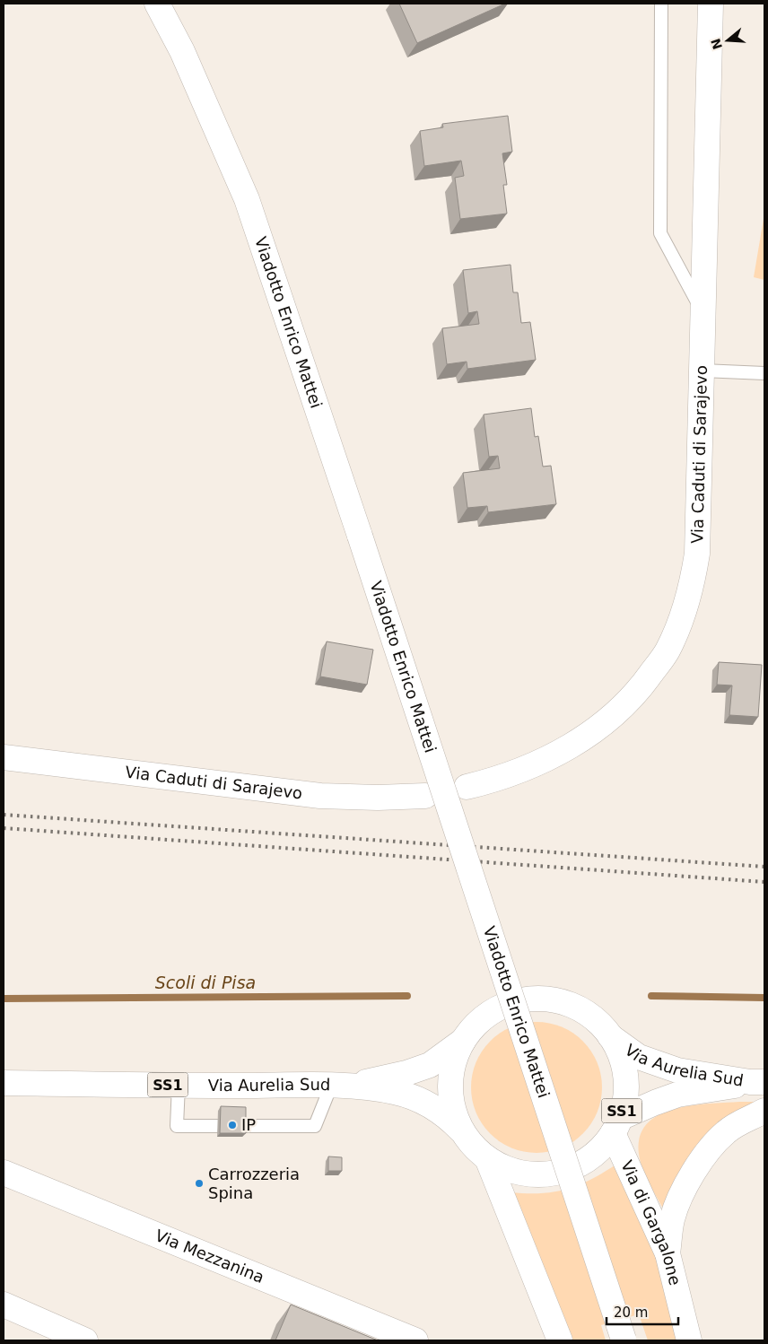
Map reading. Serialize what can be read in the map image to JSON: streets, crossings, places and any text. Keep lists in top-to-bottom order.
{
  "streets": {
    "street": [
      "Viadotto Enrico Mattei",
      "Via Caduti di Sarajevo",
      "Via Aurelia Sud",
      "SS1",
      "Via di Gargalone",
      "Via Mezzanina"
    ]
  },
  "crossings": [
    ["Via Aurelia Sud", "SS1"],
    ["SS1", "Via di Gargalone"]
  ],
  "water": ["Scoli di Pisa"],
  "places": ["IP", "Carrozzeria Spina"],
  "scale_bar": "20 m",
  "north": "left"
}
